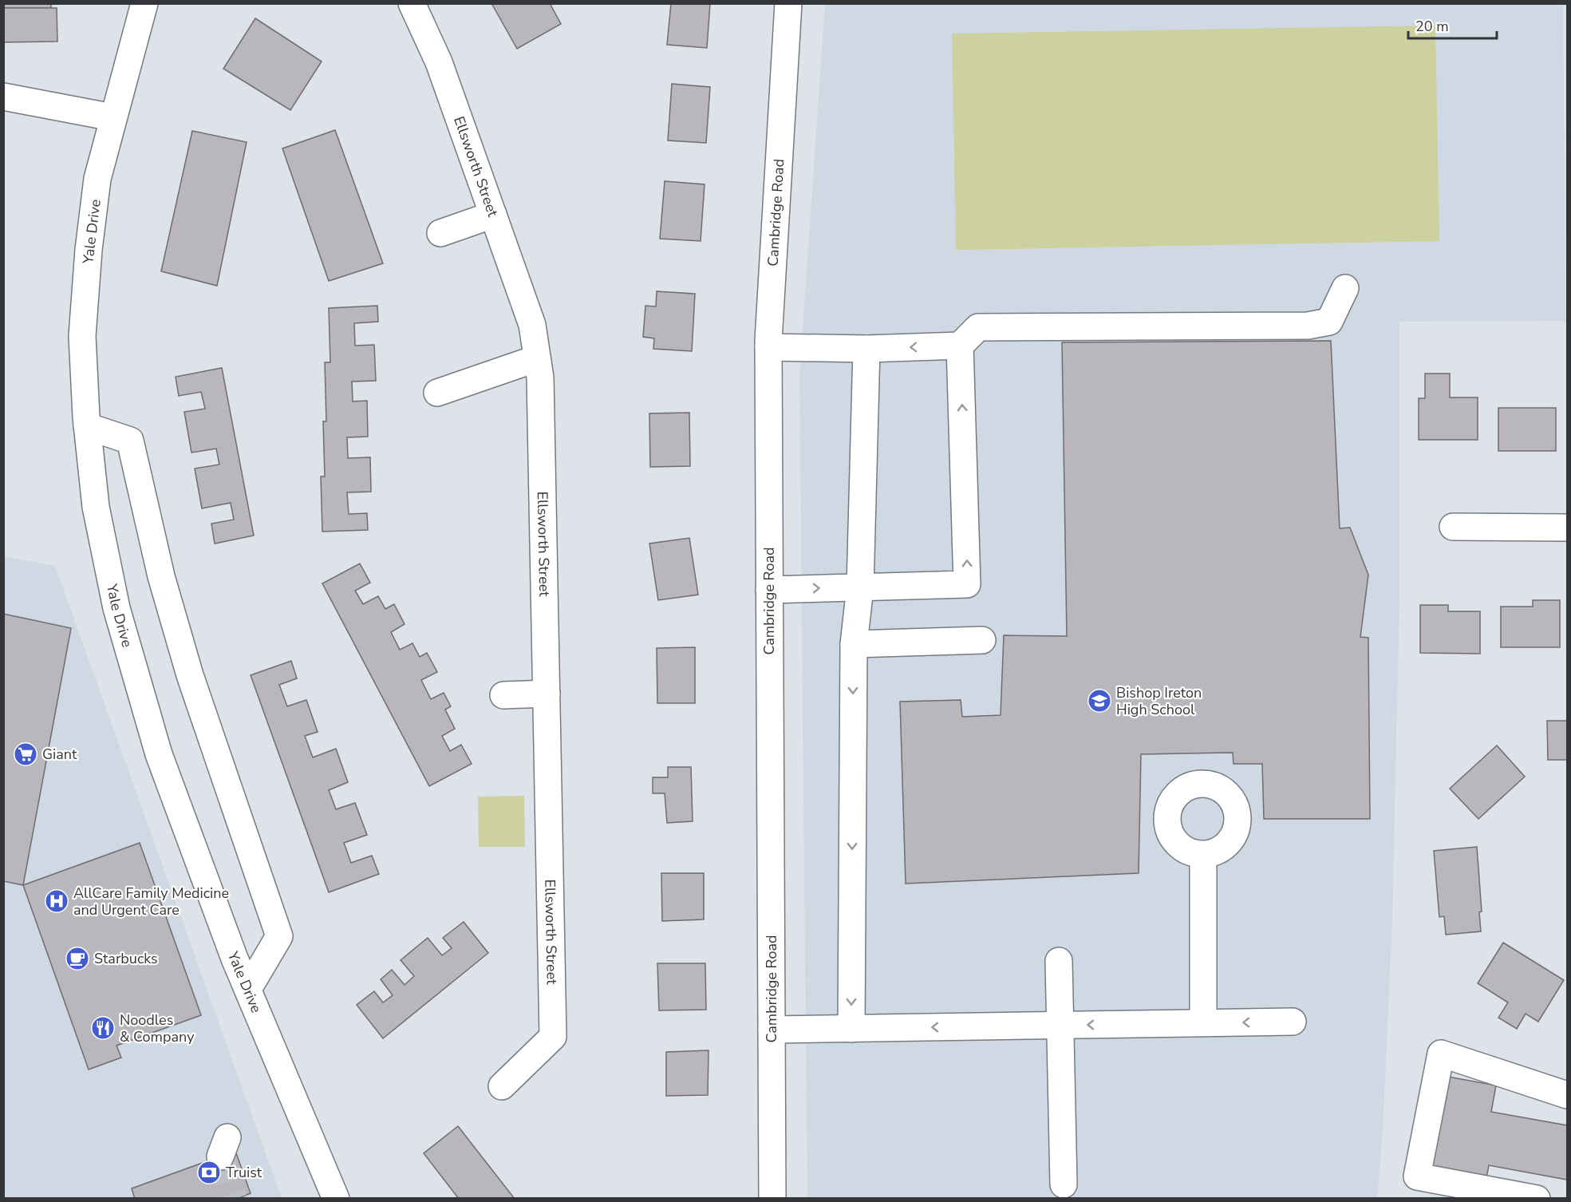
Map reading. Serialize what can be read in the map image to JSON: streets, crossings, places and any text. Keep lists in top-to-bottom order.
{
  "streets": {
    "street": ["Ellsworth Street", "Cambridge Road", "Yale Drive"]
  },
  "places": {
    "school or university": ["Bishop Ireton High School"],
    "supermarket": ["Giant"],
    "hospital": ["AllCare Family Medicine and Urgent Care"],
    "cafe": ["Starbucks"],
    "restaurant": ["Noodles & Company"],
    "bank": ["Truist"]
  },
  "scale_bar": "20 m"
}
